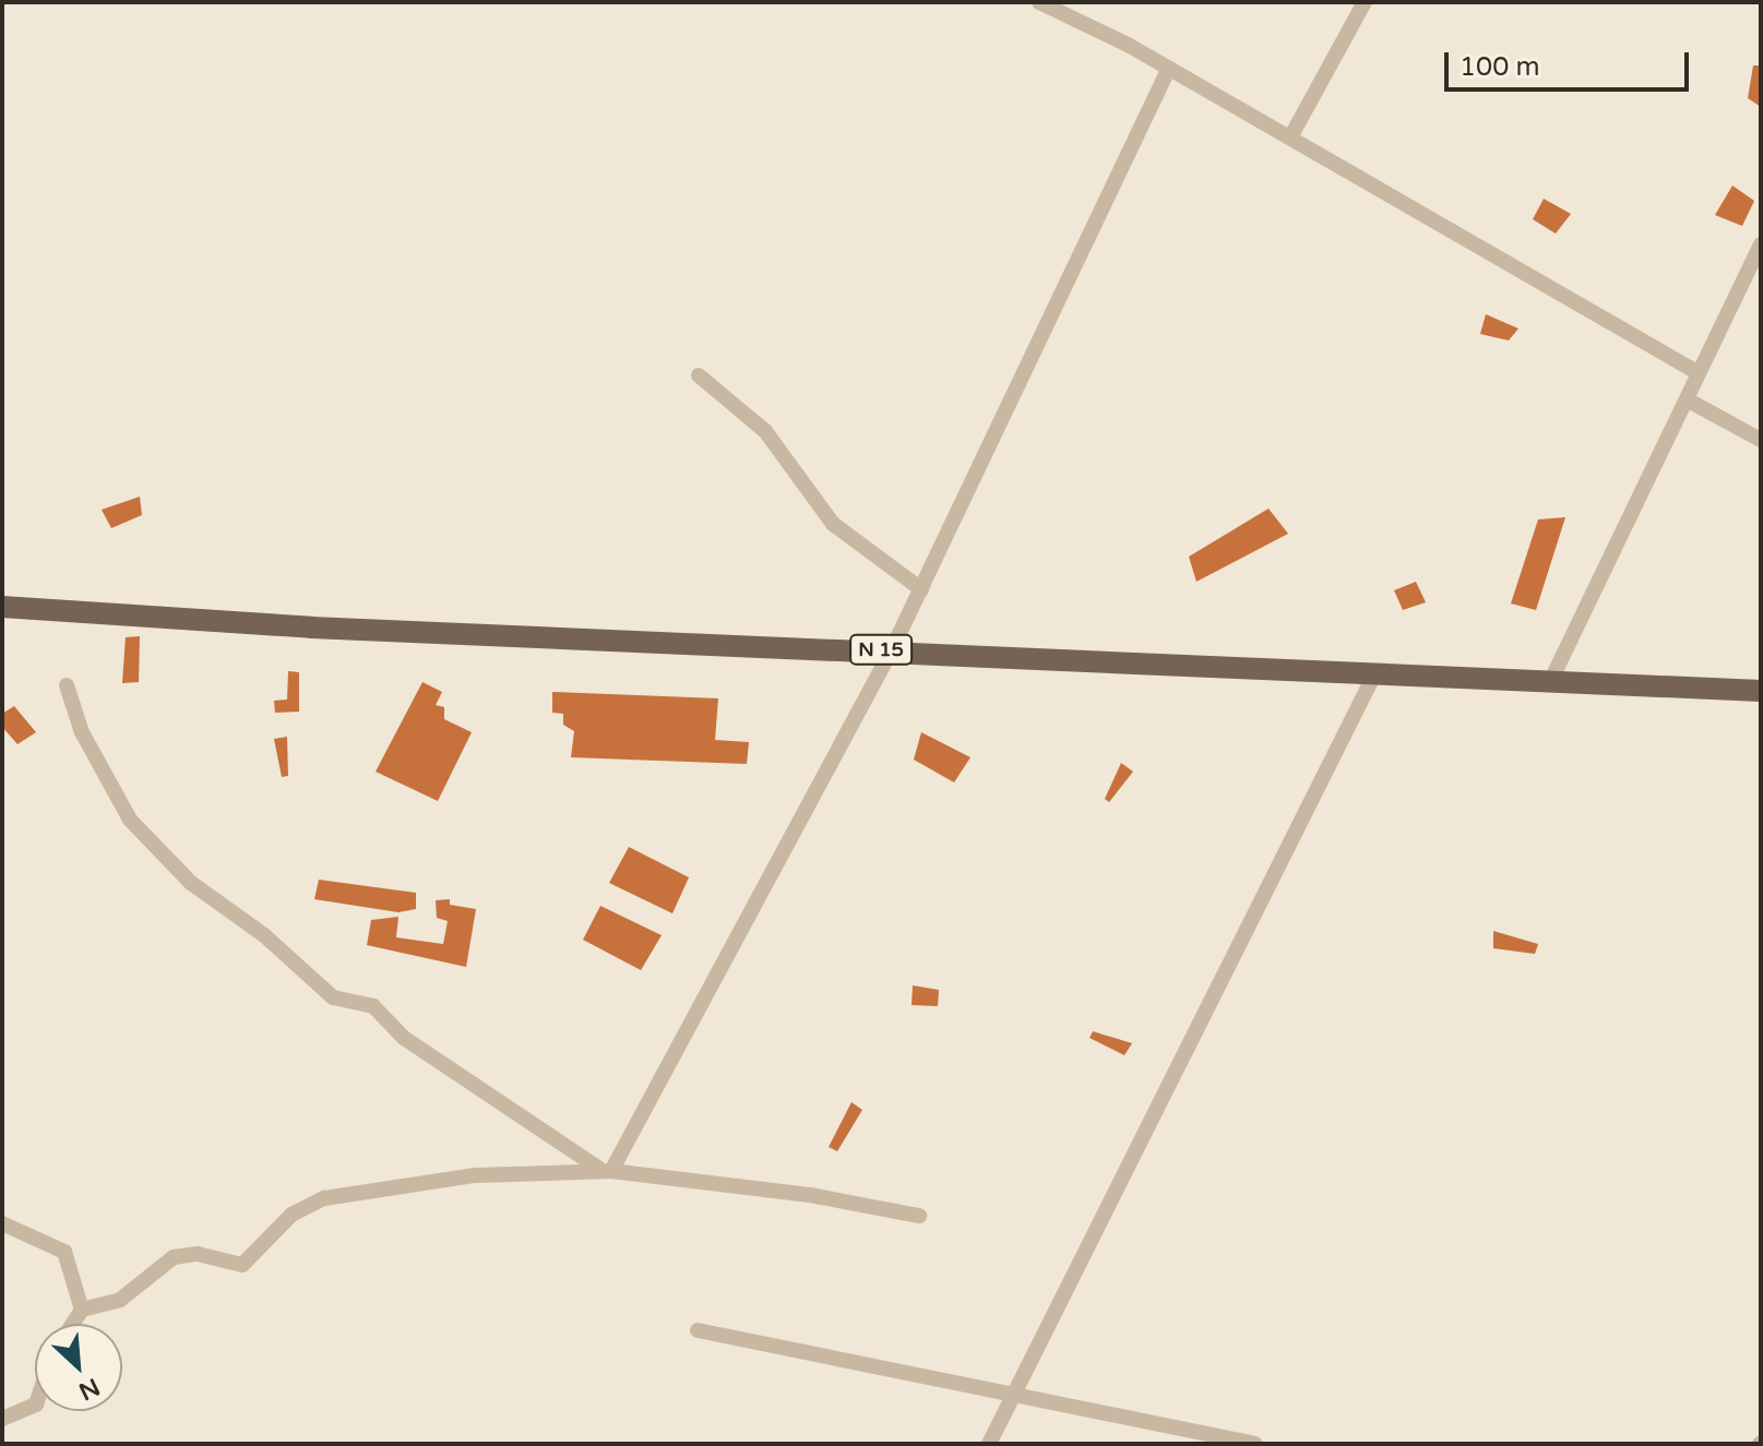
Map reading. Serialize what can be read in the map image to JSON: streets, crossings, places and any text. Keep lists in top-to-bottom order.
{
  "streets": {
    "main road": ["N 15"]
  },
  "scale_bar": "100 m",
  "north": "bottom right"
}
